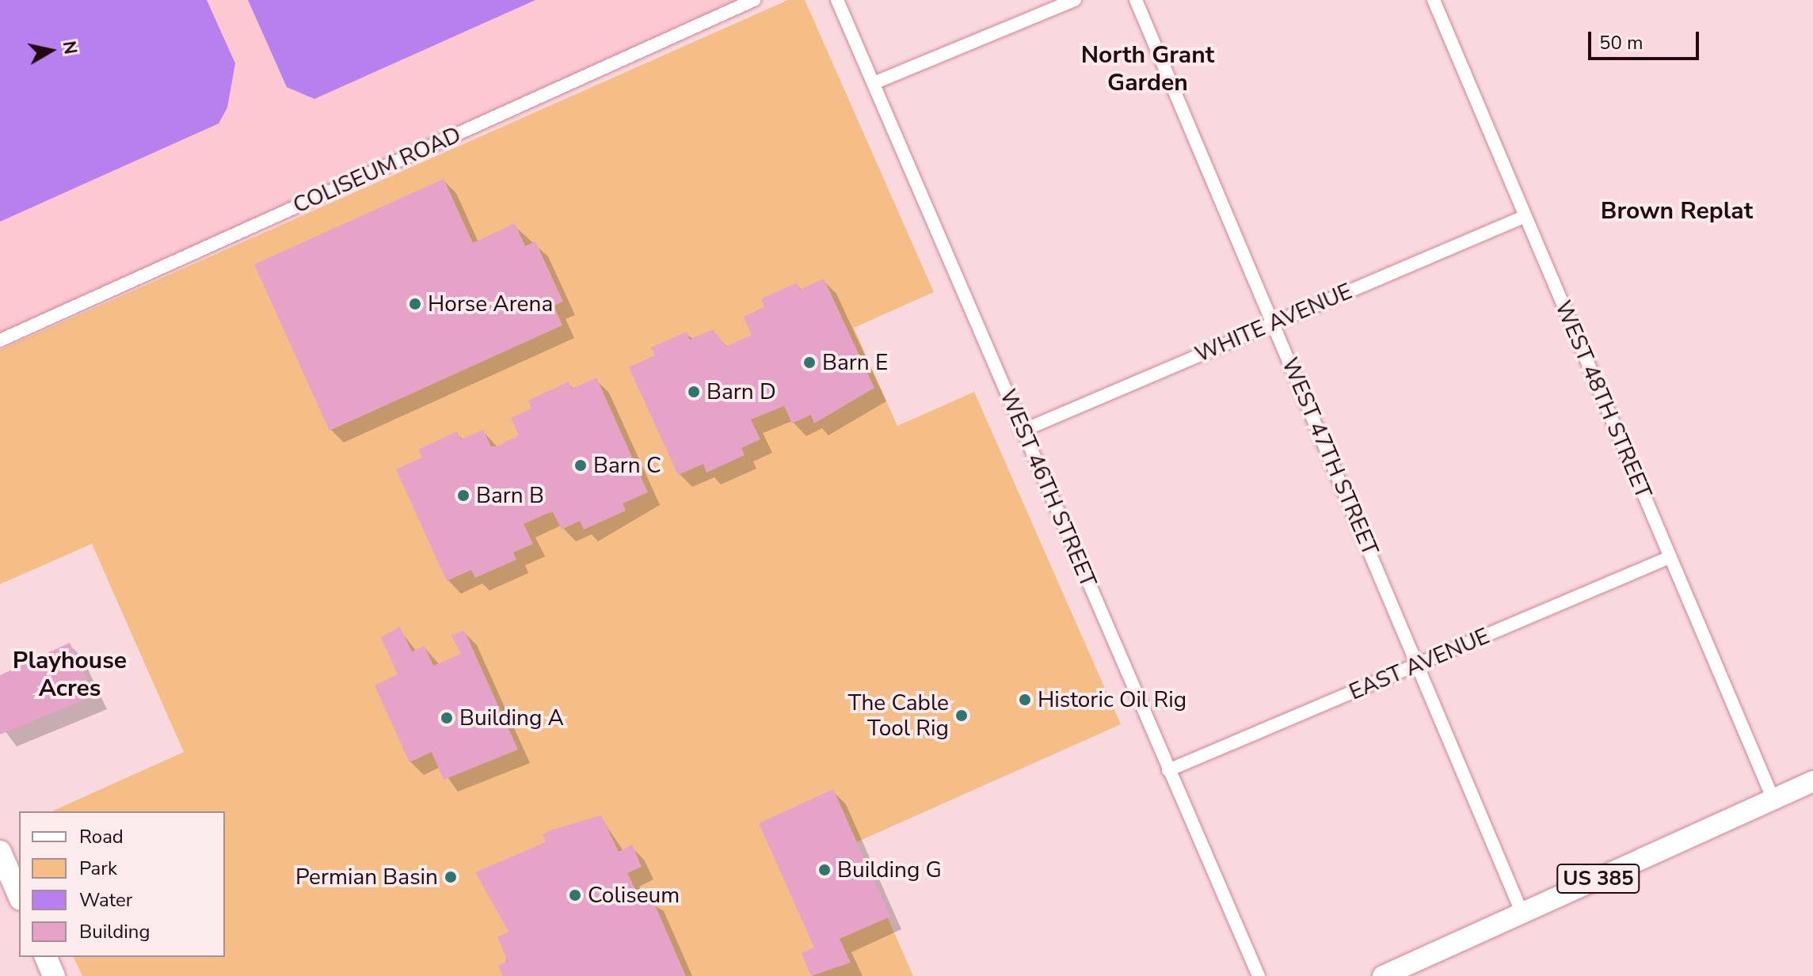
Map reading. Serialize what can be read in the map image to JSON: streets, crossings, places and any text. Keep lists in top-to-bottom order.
{
  "streets": {
    "main road": ["US 385"],
    "street": [
      "COLISEUM ROAD",
      "WHITE AVENUE",
      "WEST 48TH STREET",
      "WEST 47TH STREET",
      "WEST 46TH STREET",
      "EAST AVENUE"
    ]
  },
  "crossings": [
    ["WHITE AVENUE", "WEST 48TH STREET"],
    ["WHITE AVENUE", "WEST 47TH STREET"],
    ["WHITE AVENUE", "WEST 46TH STREET"],
    ["WEST 48TH STREET", "EAST AVENUE"],
    ["WEST 48TH STREET", "US 385"],
    ["WEST 47TH STREET", "EAST AVENUE"],
    ["WEST 47TH STREET", "US 385"],
    ["WEST 46TH STREET", "EAST AVENUE"]
  ],
  "districts": ["North Grant Garden", "Brown Replat", "Playhouse Acres"],
  "places": [
    "Horse Arena",
    "Barn E",
    "Barn D",
    "Barn C",
    "Barn B",
    "Historic Oil Rig",
    "The Cable Tool Rig",
    "Building A",
    "Building G",
    "Permian Basin",
    "Coliseum"
  ],
  "legend": [
    "Road",
    "Park",
    "Water",
    "Building"
  ],
  "scale_bar": "50 m",
  "north": "right"
}
